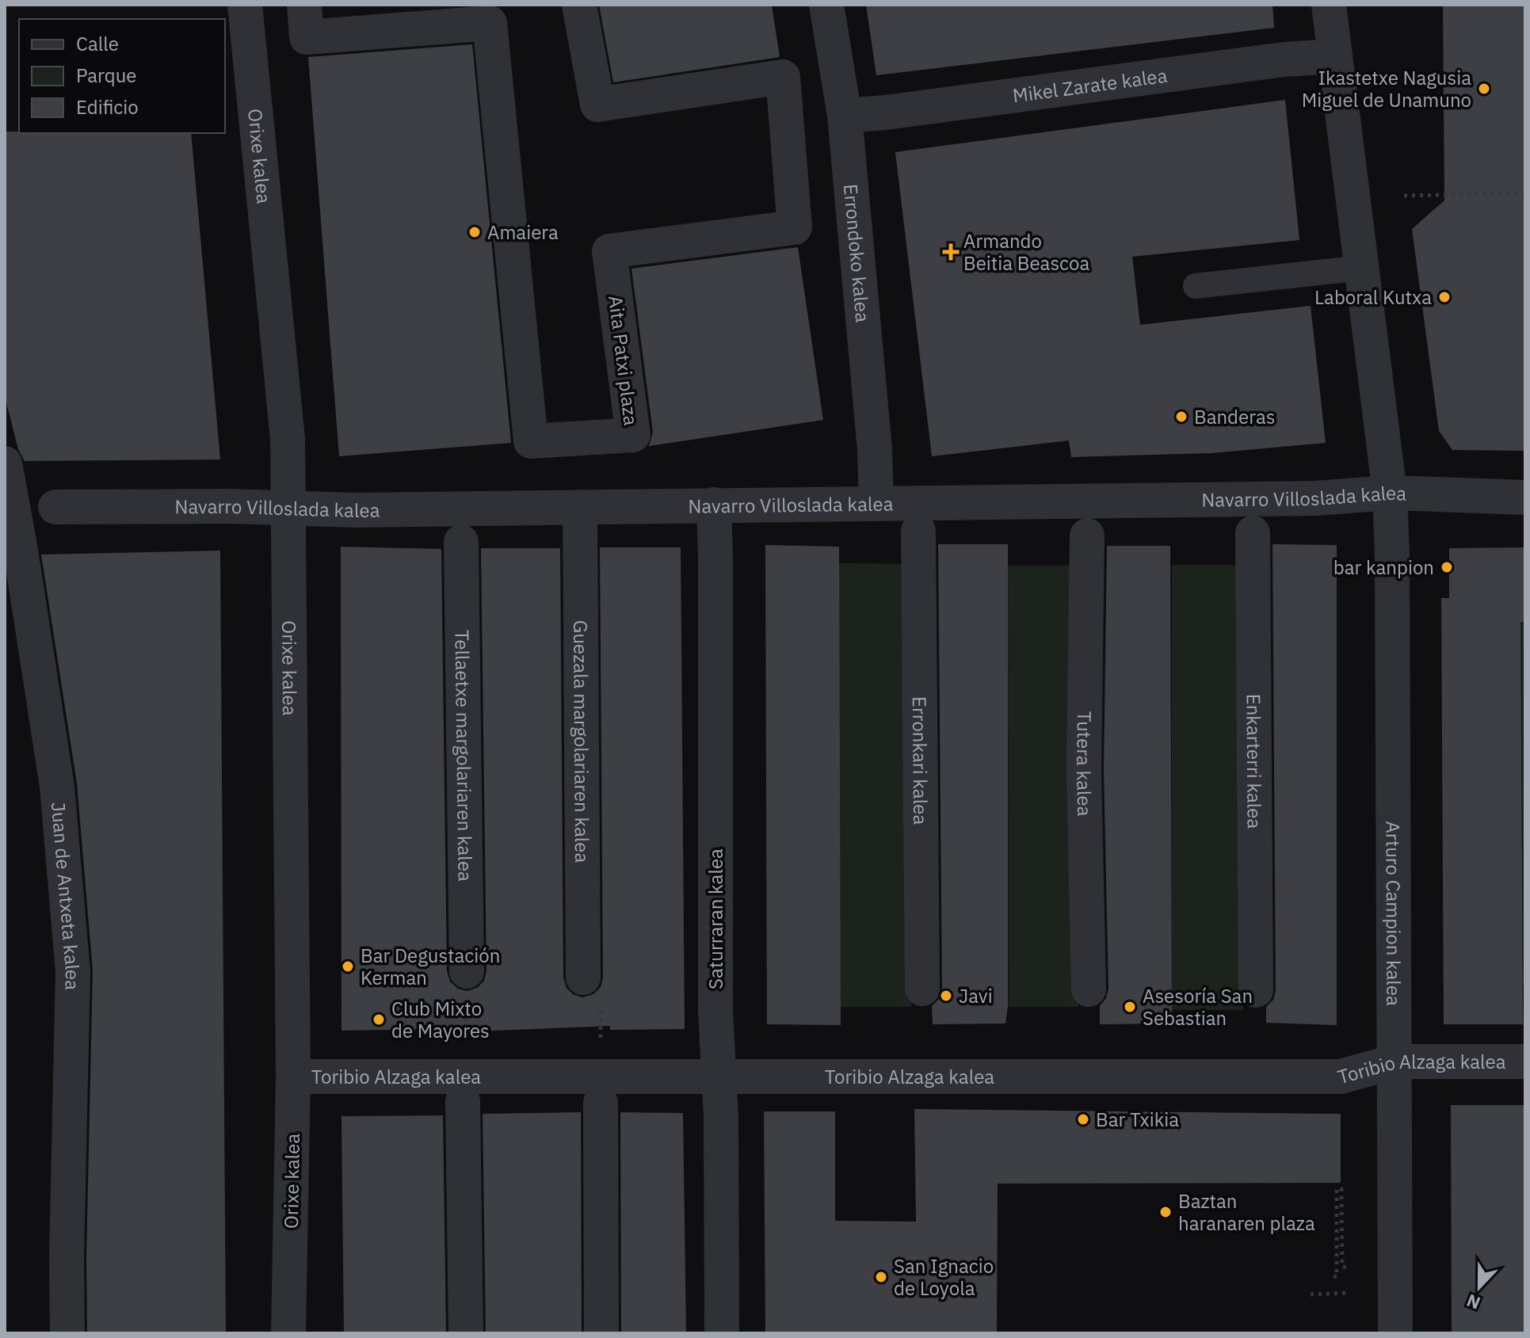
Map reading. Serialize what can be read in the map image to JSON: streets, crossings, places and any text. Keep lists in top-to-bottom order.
{
  "streets": {
    "street": [
      "Mikel Zarate kalea",
      "Orixe kalea",
      "Errondoko kalea",
      "Aita Patxi plaza",
      "Navarro Villoslada kalea",
      "Guezala margolariaren kalea",
      "Tellaetxe margolariaren kalea",
      "Erronkari kalea",
      "Enkarterri kalea",
      "Tutera kalea",
      "Juan de Antxeta kalea",
      "Arturo Campion kalea",
      "Saturraran kalea",
      "Toribio Alzaga kalea"
    ]
  },
  "crossings": [
    ["Mikel Zarate kalea", "Errondoko kalea"],
    ["Mikel Zarate kalea", "Arturo Campion kalea"],
    ["Orixe kalea", "Navarro Villoslada kalea"],
    ["Orixe kalea", "Toribio Alzaga kalea"],
    ["Errondoko kalea", "Navarro Villoslada kalea"],
    ["Navarro Villoslada kalea", "Guezala margolariaren kalea"],
    ["Navarro Villoslada kalea", "Arturo Campion kalea"],
    ["Navarro Villoslada kalea", "Saturraran kalea"],
    ["Arturo Campion kalea", "Toribio Alzaga kalea"],
    ["Saturraran kalea", "Toribio Alzaga kalea"]
  ],
  "places": {
    "other": [
      "Ikastetxe Nagusia Miguel de Unamuno",
      "Amaiera",
      "Laboral Kutxa",
      "Banderas",
      "bar kanpion",
      "Bar Degustación Kerman",
      "Javi",
      "Asesoría San Sebastian",
      "Club Mixto de Mayores",
      "Bar Txikia",
      "Baztan haranaren plaza",
      "San Ignacio de Loyola"
    ],
    "health": ["Armando Beitia Beascoa"]
  },
  "legend": ["Calle", "Parque", "Edificio"],
  "north": "bottom"
}
